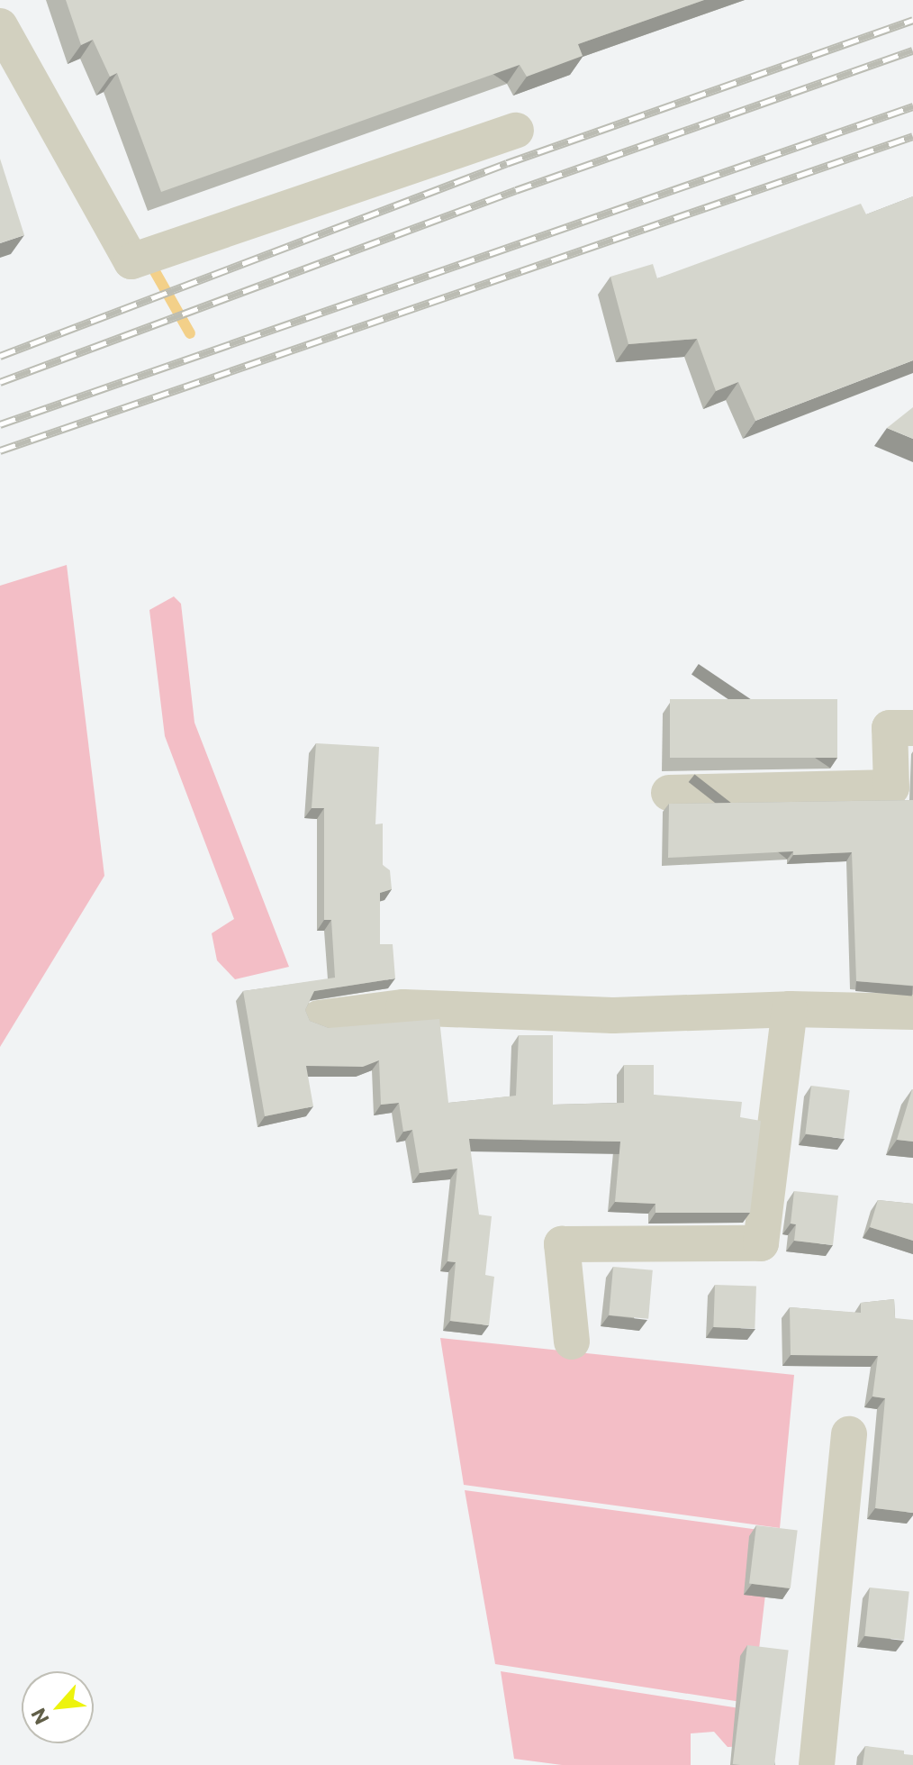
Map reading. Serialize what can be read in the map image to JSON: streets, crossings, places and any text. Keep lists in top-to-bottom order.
{
  "north": "bottom left"
}
